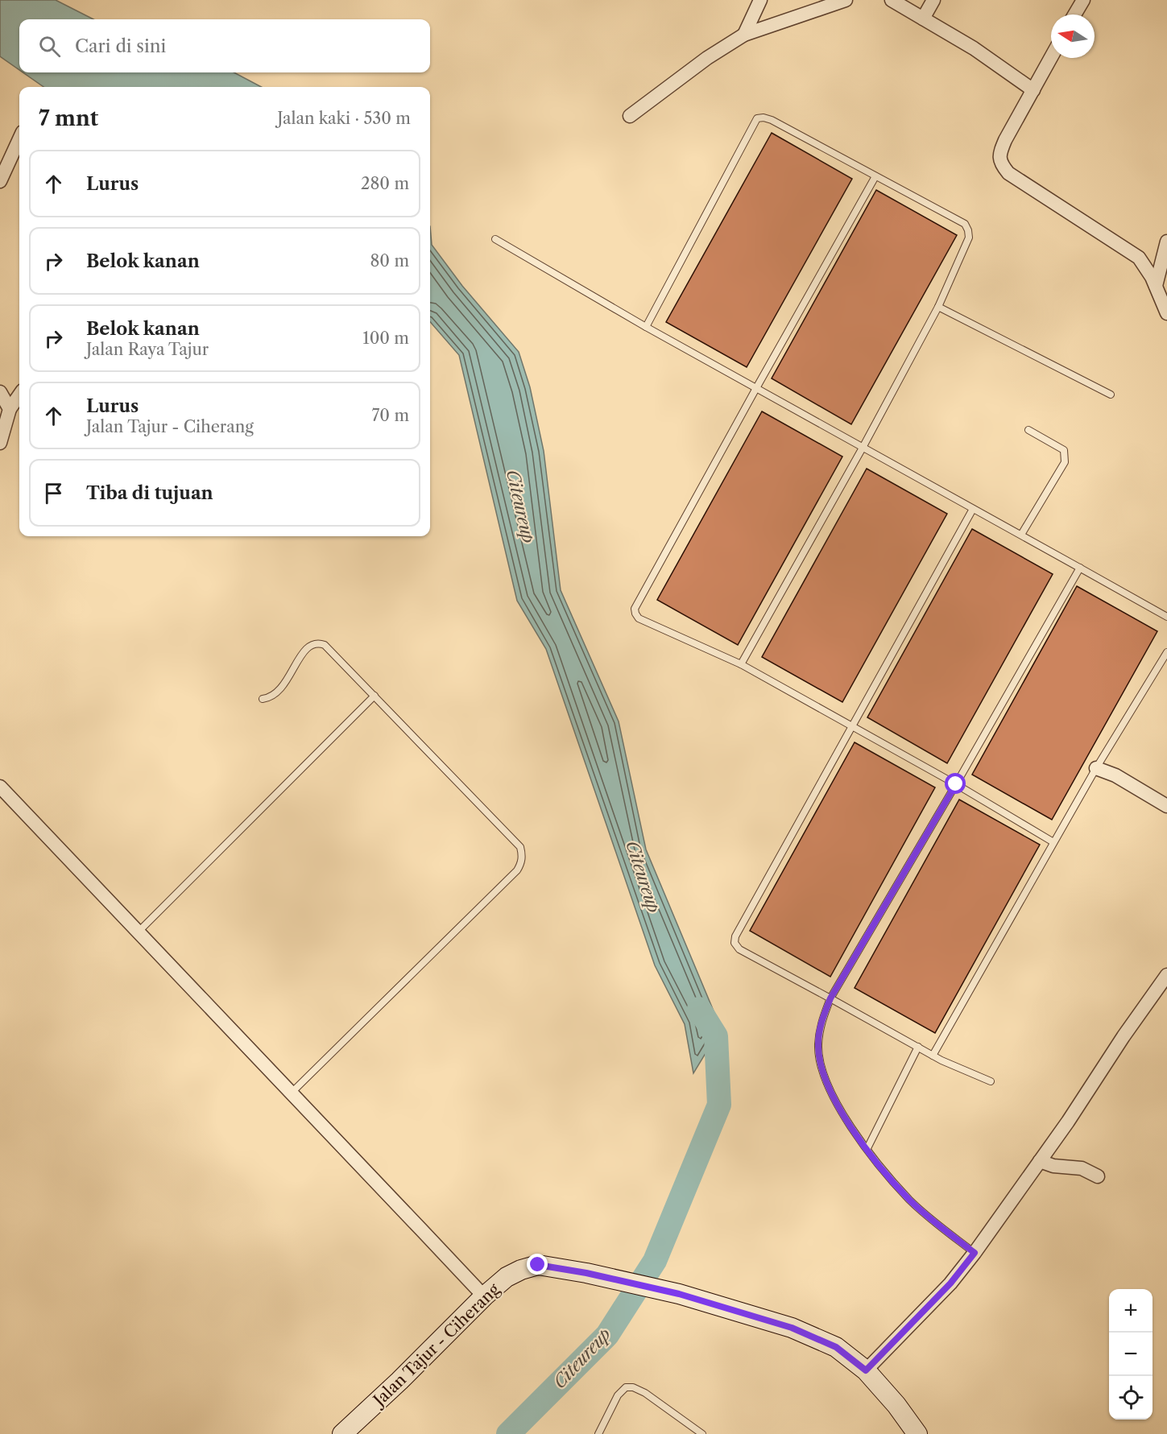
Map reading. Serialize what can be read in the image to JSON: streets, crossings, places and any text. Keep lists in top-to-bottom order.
{
  "streets": {
    "main road": ["Jalan Tajur - Ciherang"]
  },
  "water": ["Citeureup"],
  "north": "left",
  "page": {
    "search": "Cari di sini",
    "heading": ["7 mnt", "Jalan kaki · 530 m"],
    "list": [
      ["Lurus", "280 m"],
      ["Belok kanan", "80 m"],
      ["Belok kanan", "Jalan Raya Tajur", "100 m"],
      ["Lurus", "Jalan Tajur - Ciherang", "70 m"],
      "Tiba di tujuan"
    ],
    "map_buttons": ["+", "−"]
  }
}
